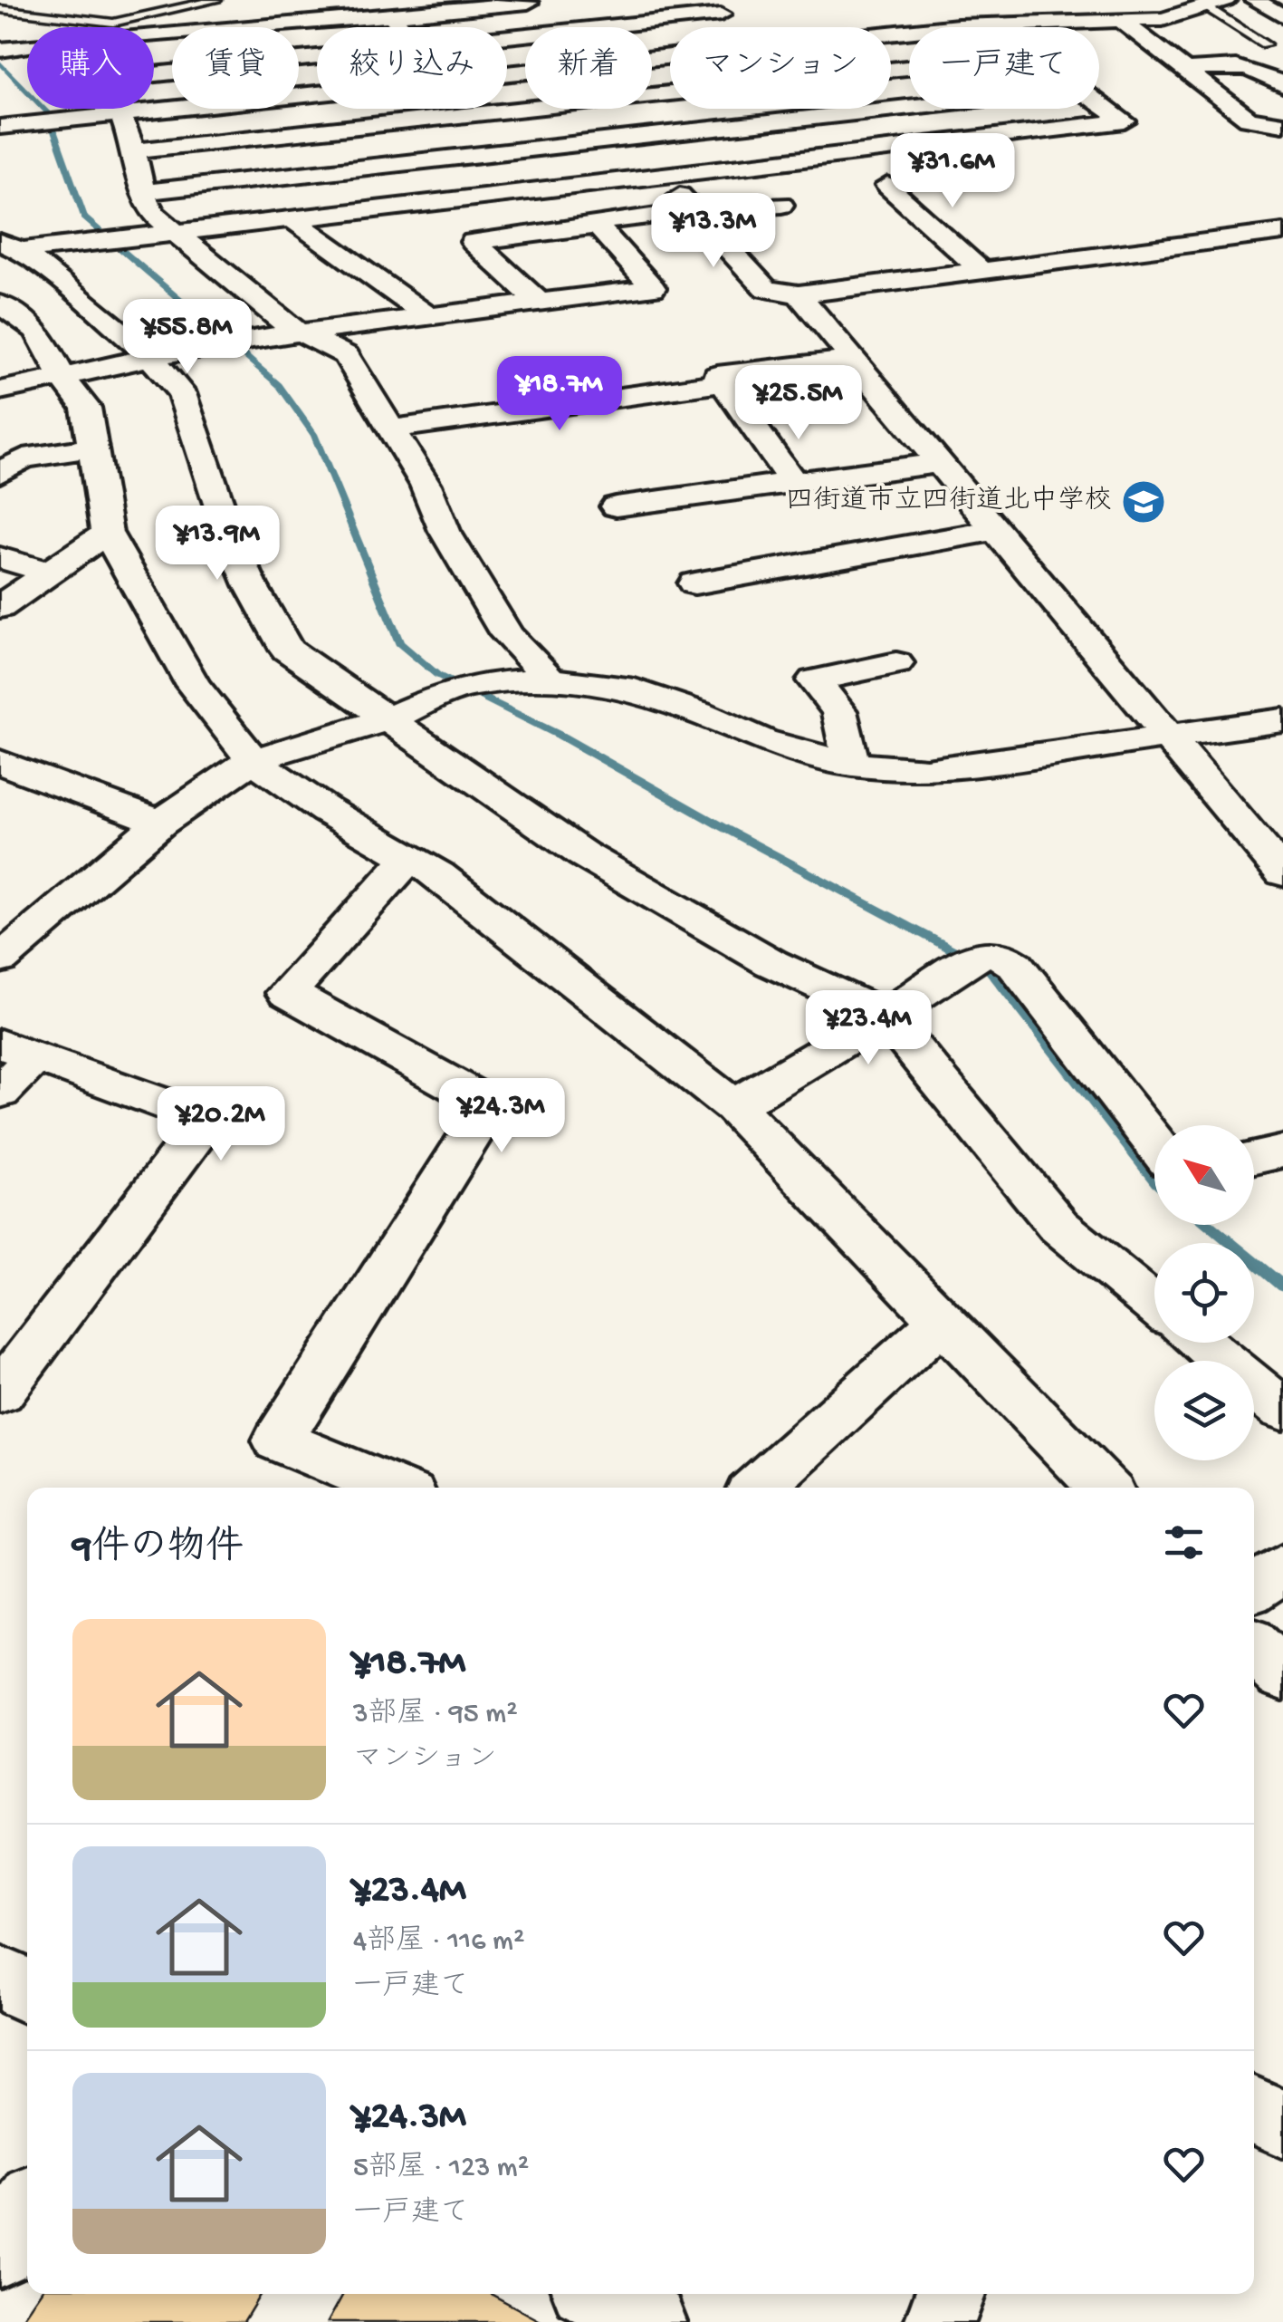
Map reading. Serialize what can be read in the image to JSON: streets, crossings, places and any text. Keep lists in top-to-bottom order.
{
  "places": {
    "school or university": ["四街道市立四街道北中学校"]
  },
  "north": "top left",
  "page": {
    "chip": [
      "購入",
      "賃貸",
      "絞り込み",
      "新着",
      "マンション",
      "一戸建て"
    ],
    "price": [
      "¥31.6M",
      "¥13.3M",
      "¥55.8M",
      "¥18.7M",
      "¥25.5M",
      "¥13.9M",
      "¥23.4M",
      "¥24.3M",
      "¥20.2M"
    ],
    "heading": "9件の物件",
    "list": [
      {
        "name": "¥18.7M",
        "note": "3部屋 · 95 m² · マンション"
      },
      {
        "name": "¥23.4M",
        "note": "4部屋 · 116 m² · 一戸建て"
      },
      {
        "name": "¥24.3M",
        "note": "5部屋 · 123 m² · 一戸建て"
      }
    ]
  }
}
